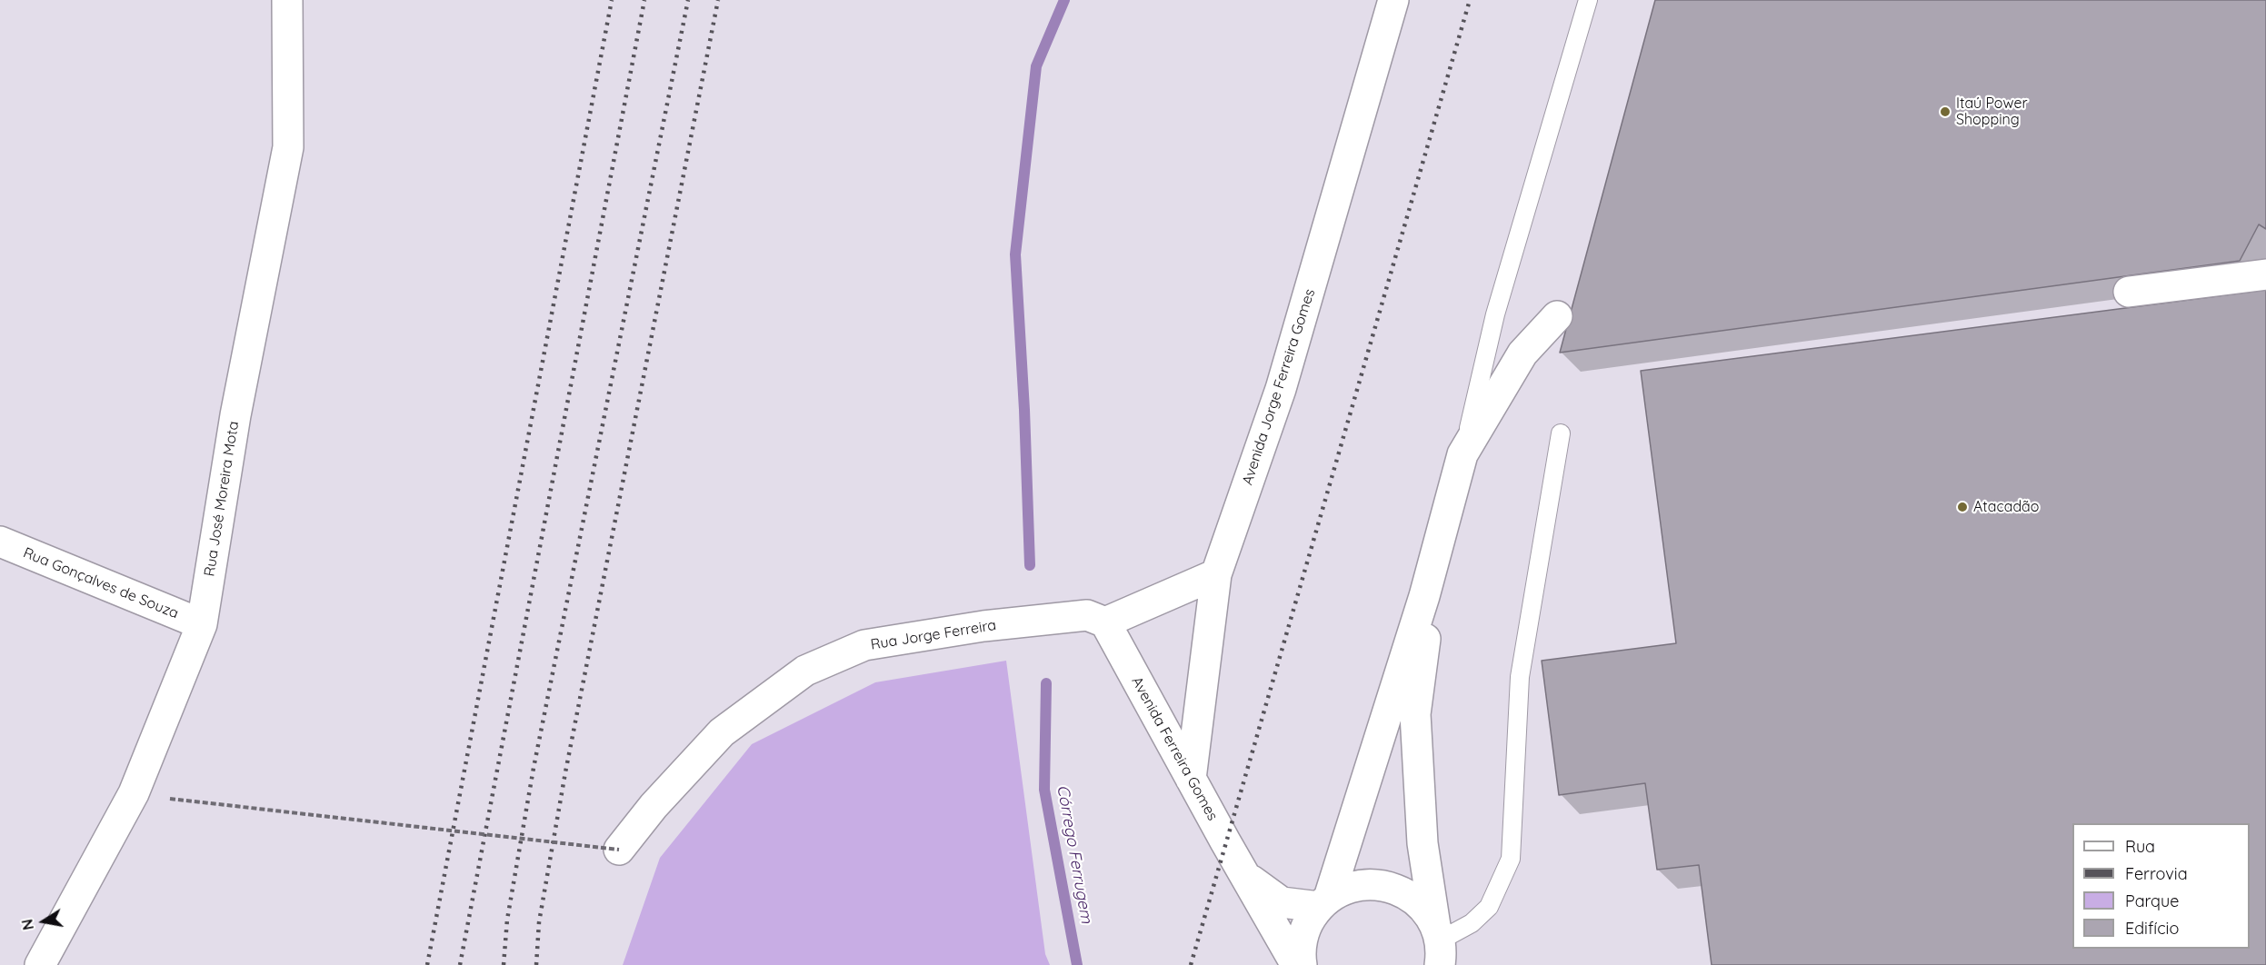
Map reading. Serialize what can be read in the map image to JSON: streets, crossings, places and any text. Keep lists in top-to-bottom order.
{
  "streets": {
    "street": [
      "Avenida Jorge Ferreira Gomes",
      "Rua José Moreira Mota",
      "Rua Gonçalves de Souza",
      "Rua Jorge Ferreira",
      "Avenida Ferreira Gomes"
    ]
  },
  "crossings": [
    ["Avenida Jorge Ferreira Gomes", "Avenida Ferreira Gomes"],
    ["Rua José Moreira Mota", "Rua Gonçalves de Souza"],
    ["Rua Jorge Ferreira", "Avenida Ferreira Gomes"]
  ],
  "water": ["Córrego Ferrugem"],
  "places": ["Itaú Power Shopping", "Atacadão"],
  "legend": [
    "Rua",
    "Ferrovia",
    "Parque",
    "Edifício"
  ],
  "north": "left"
}
